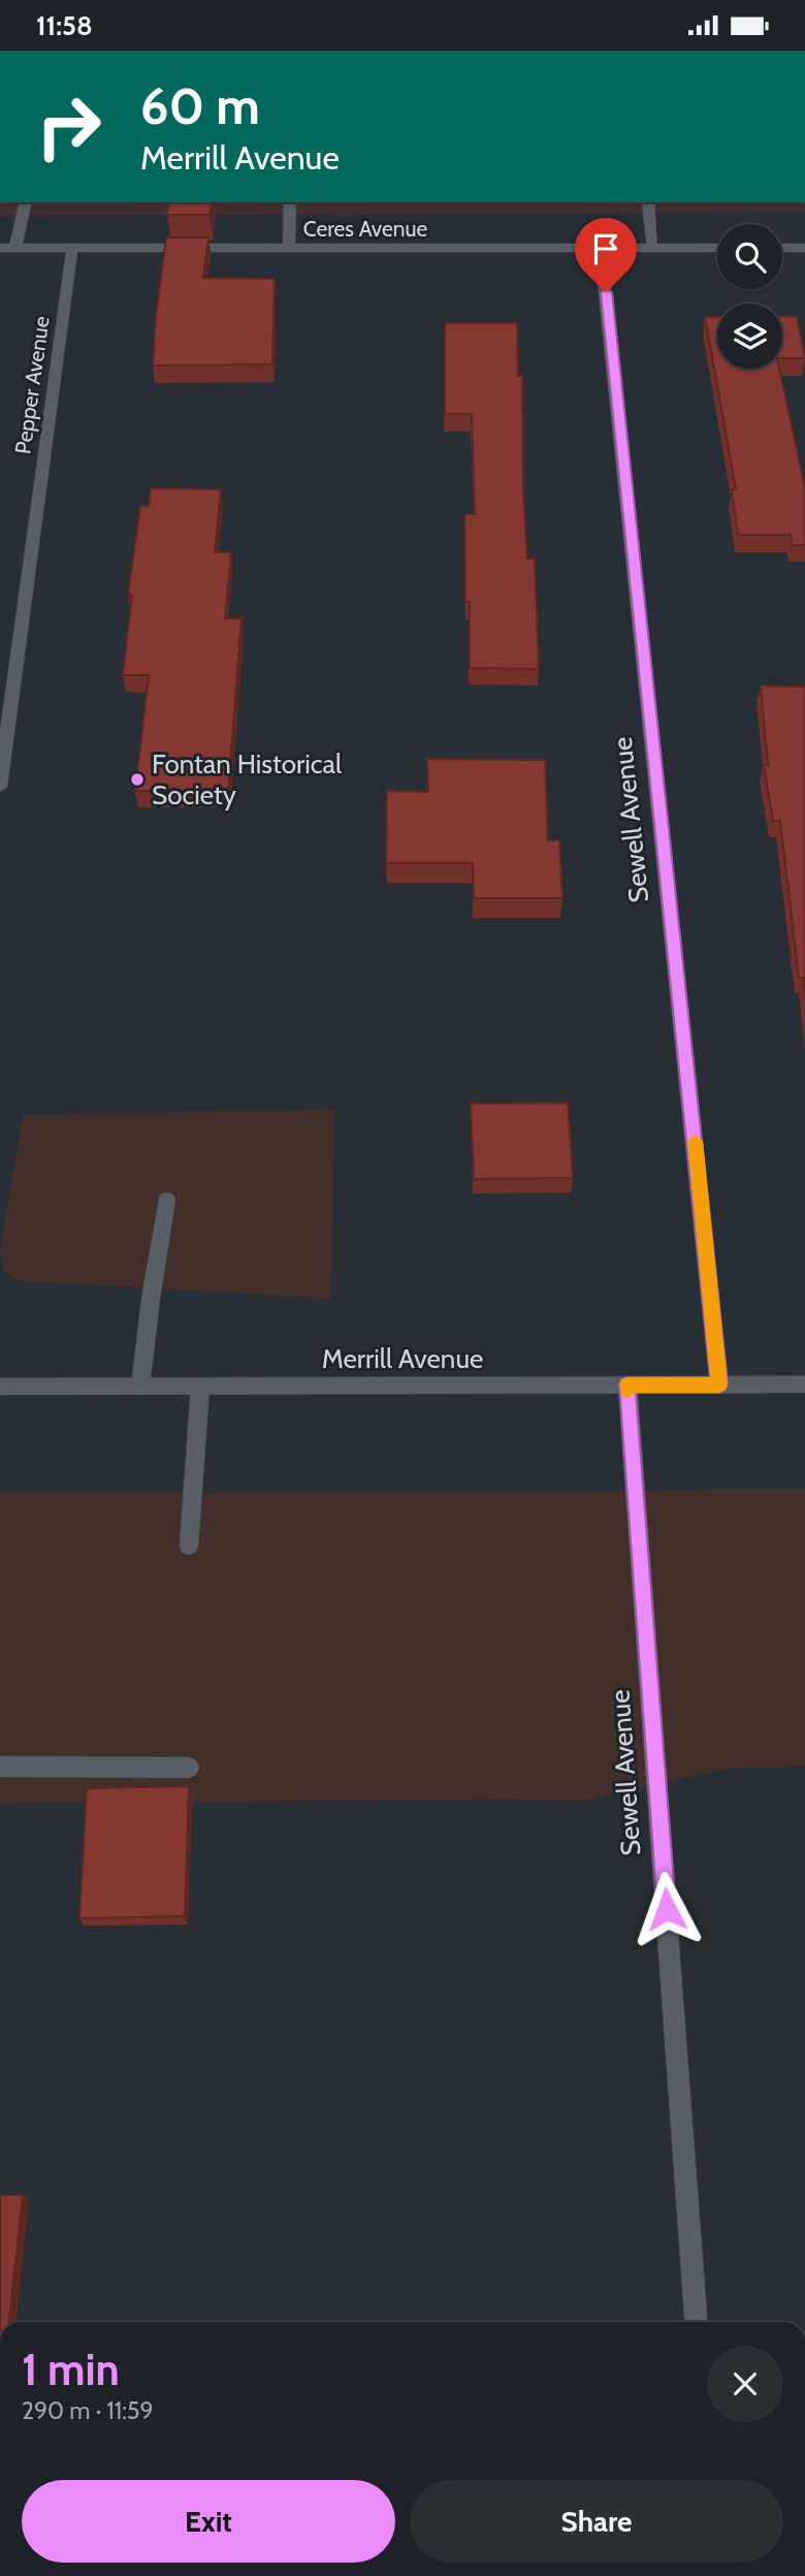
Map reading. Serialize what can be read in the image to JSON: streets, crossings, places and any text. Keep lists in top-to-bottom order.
{
  "streets": {
    "street": [
      "Ceres Avenue",
      "Pepper Avenue",
      "Sewell Avenue",
      "Merrill Avenue"
    ]
  },
  "crossings": [
    ["Ceres Avenue", "Pepper Avenue"],
    ["Ceres Avenue", "Sewell Avenue"],
    ["Sewell Avenue", "Merrill Avenue"]
  ],
  "places": ["Fontan Historical Society"],
  "page": {
    "status": "11:58",
    "turn": ["60 m", "Merrill Avenue"],
    "heading": ["1 min", "290 m · 11:59"],
    "buttons": ["Exit", "Share"]
  }
}
